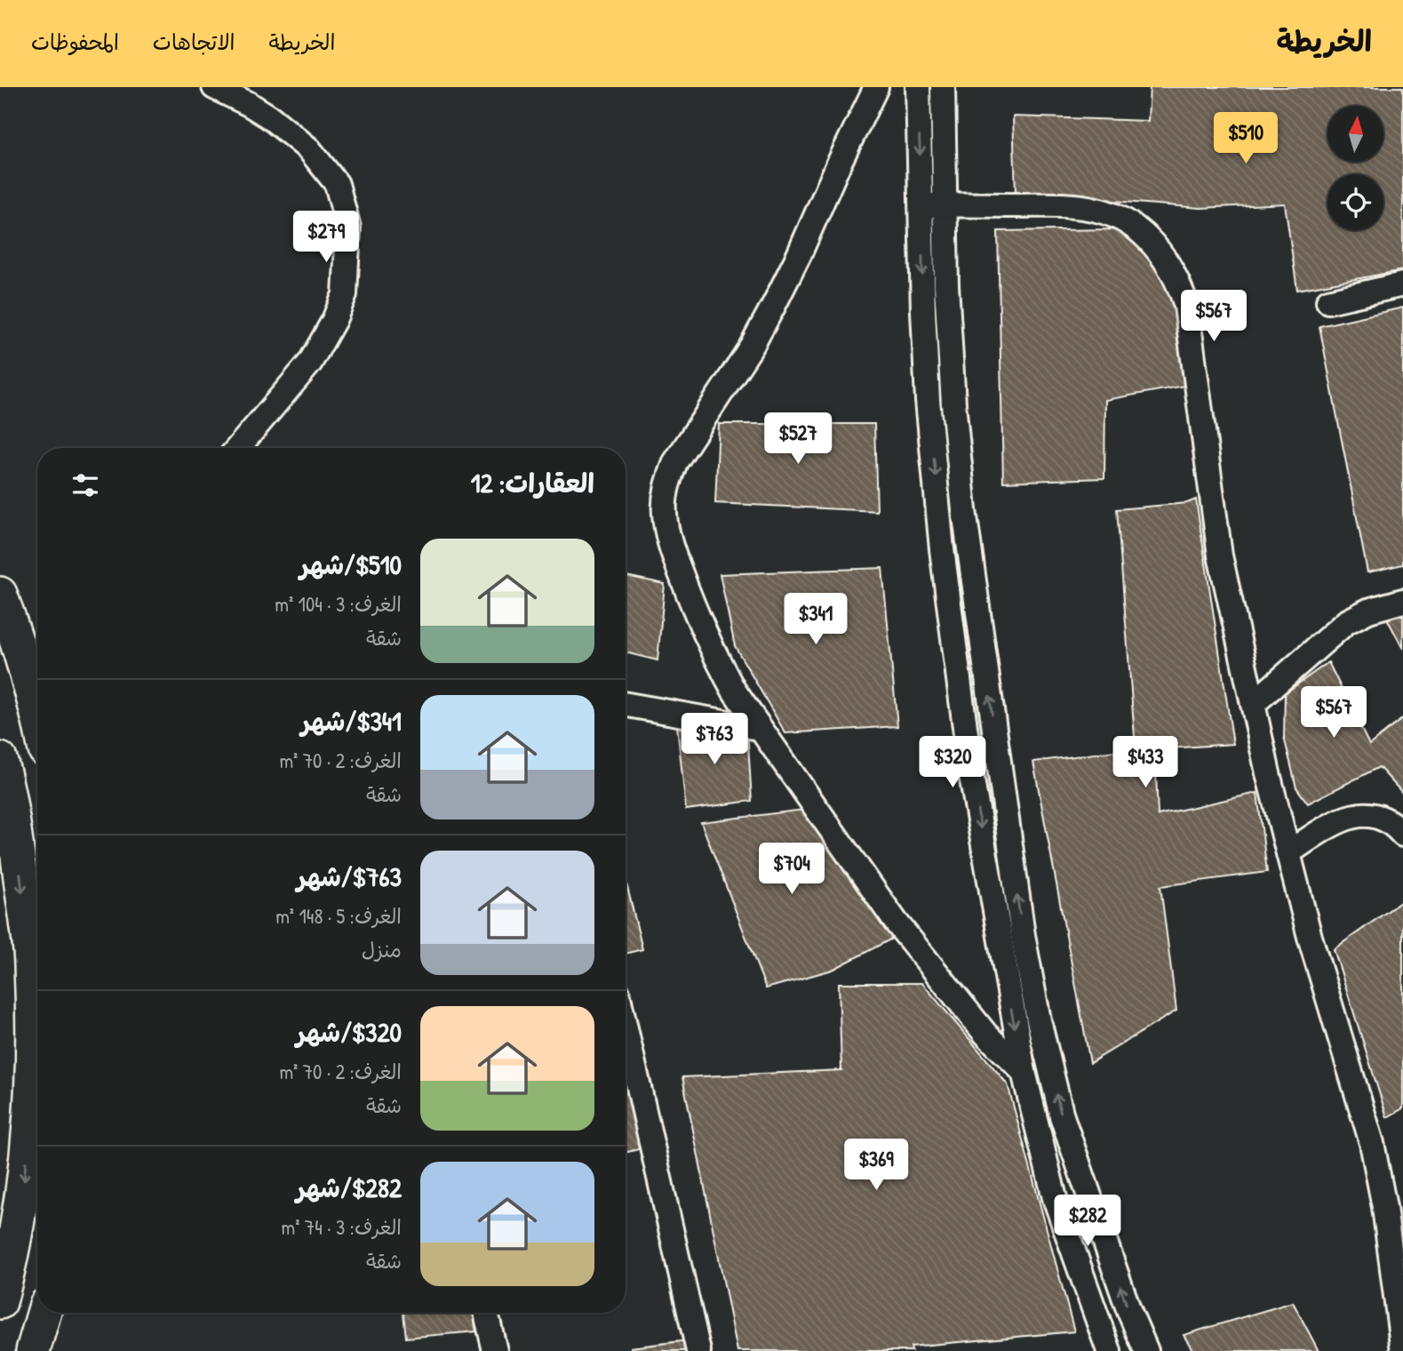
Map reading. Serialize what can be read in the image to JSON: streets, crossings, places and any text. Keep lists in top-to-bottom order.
{
  "north": "top",
  "page": {
    "header": "الخريطة",
    "nav": ["الخريطة", "الاتجاهات", "المحفوظات"],
    "price": [
      "$510",
      "$279",
      "$567",
      "$527",
      "$341",
      "$567",
      "$763",
      "$320",
      "$433",
      "$704",
      "$369",
      "$282"
    ],
    "heading": "العقارات: 12",
    "list": [
      {
        "name": "$510/شهر",
        "note": "الغرف: 3 · 104 m² · شقة"
      },
      {
        "name": "$341/شهر",
        "note": "الغرف: 2 · 70 m² · شقة"
      },
      {
        "name": "$763/شهر",
        "note": "الغرف: 5 · 148 m² · منزل"
      },
      {
        "name": "$320/شهر",
        "note": "الغرف: 2 · 70 m² · شقة"
      },
      {
        "name": "$282/شهر",
        "note": "الغرف: 3 · 74 m² · شقة"
      }
    ]
  }
}
